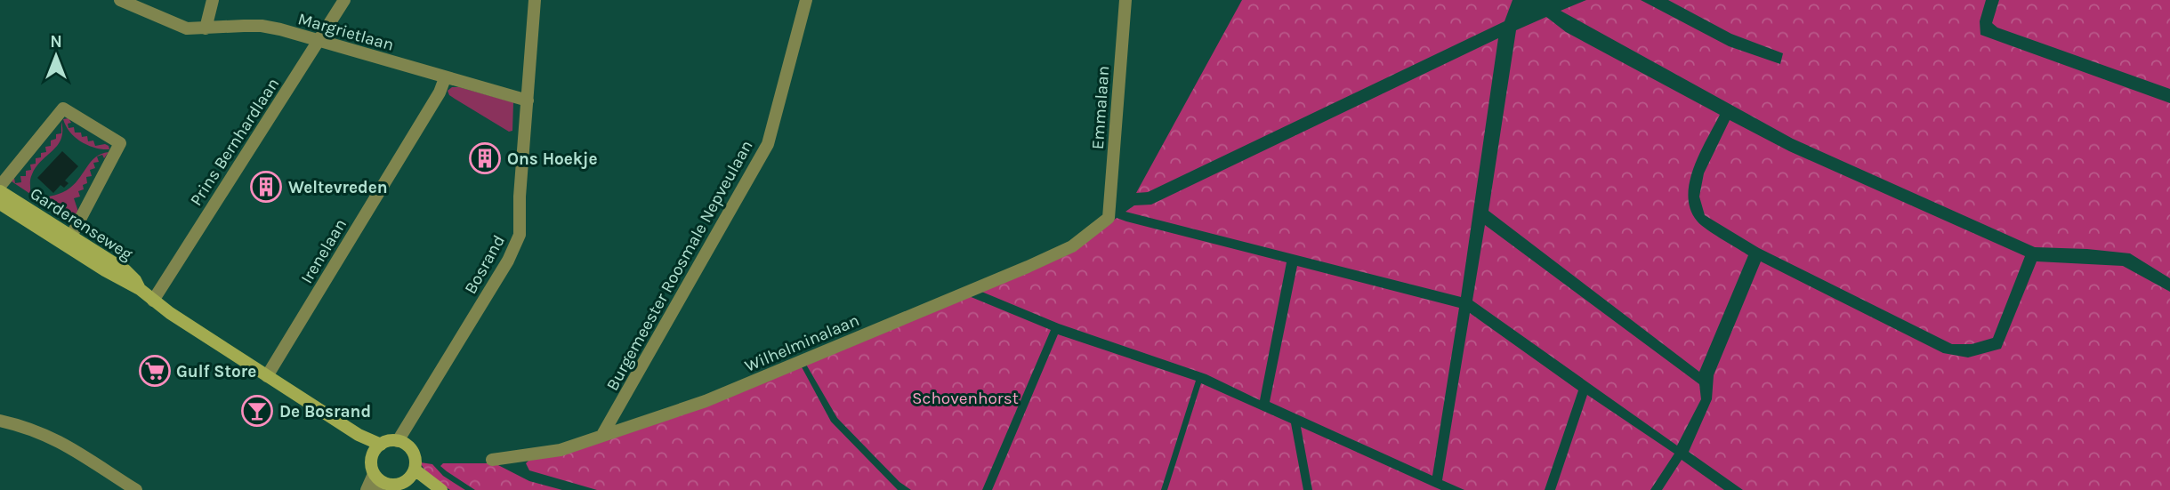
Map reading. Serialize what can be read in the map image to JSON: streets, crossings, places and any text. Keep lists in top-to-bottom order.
{
  "streets": {
    "main road": ["Garderenseweg"],
    "street": [
      "Margrietlaan",
      "Emmalaan",
      "Prins Bernhardlaan",
      "Irenelaan",
      "Bosrand",
      "Burgemeester Roosmale Nepveulaan",
      "Wilhelminalaan"
    ]
  },
  "crossings": [
    ["Margrietlaan", "Prins Bernhardlaan"],
    ["Margrietlaan", "Irenelaan"],
    ["Margrietlaan", "Bosrand"],
    ["Emmalaan", "Wilhelminalaan"],
    ["Prins Bernhardlaan", "Garderenseweg"],
    ["Garderenseweg", "Irenelaan"],
    ["Garderenseweg", "Bosrand"],
    ["Burgemeester Roosmale Nepveulaan", "Wilhelminalaan"]
  ],
  "parks": ["Schovenhorst"],
  "places": {
    "building": ["Ons Hoekje", "Weltevreden"],
    "supermarket": ["Gulf Store"],
    "bar": ["De Bosrand"]
  },
  "north": "top"
}
